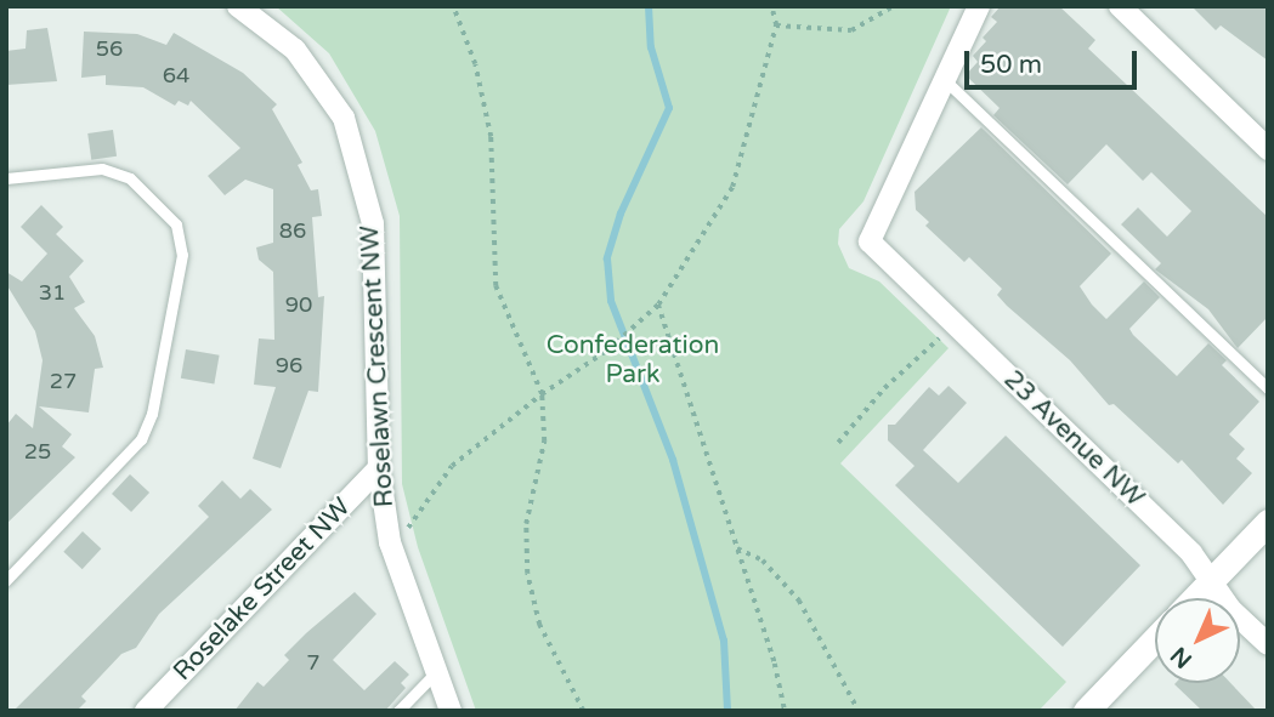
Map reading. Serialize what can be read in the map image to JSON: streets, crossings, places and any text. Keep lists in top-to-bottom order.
{
  "streets": {
    "street": ["Roselawn Crescent NW", "23 Avenue NW", "Roselake Street NW"]
  },
  "crossings": [
    ["Roselawn Crescent NW", "Roselake Street NW"]
  ],
  "parks": ["Confederation Park"],
  "house_numbers": [
    "56",
    "64",
    "86",
    "31",
    "90",
    "96",
    "27",
    "25",
    "7"
  ],
  "scale_bar": "50 m",
  "north": "bottom left"
}
